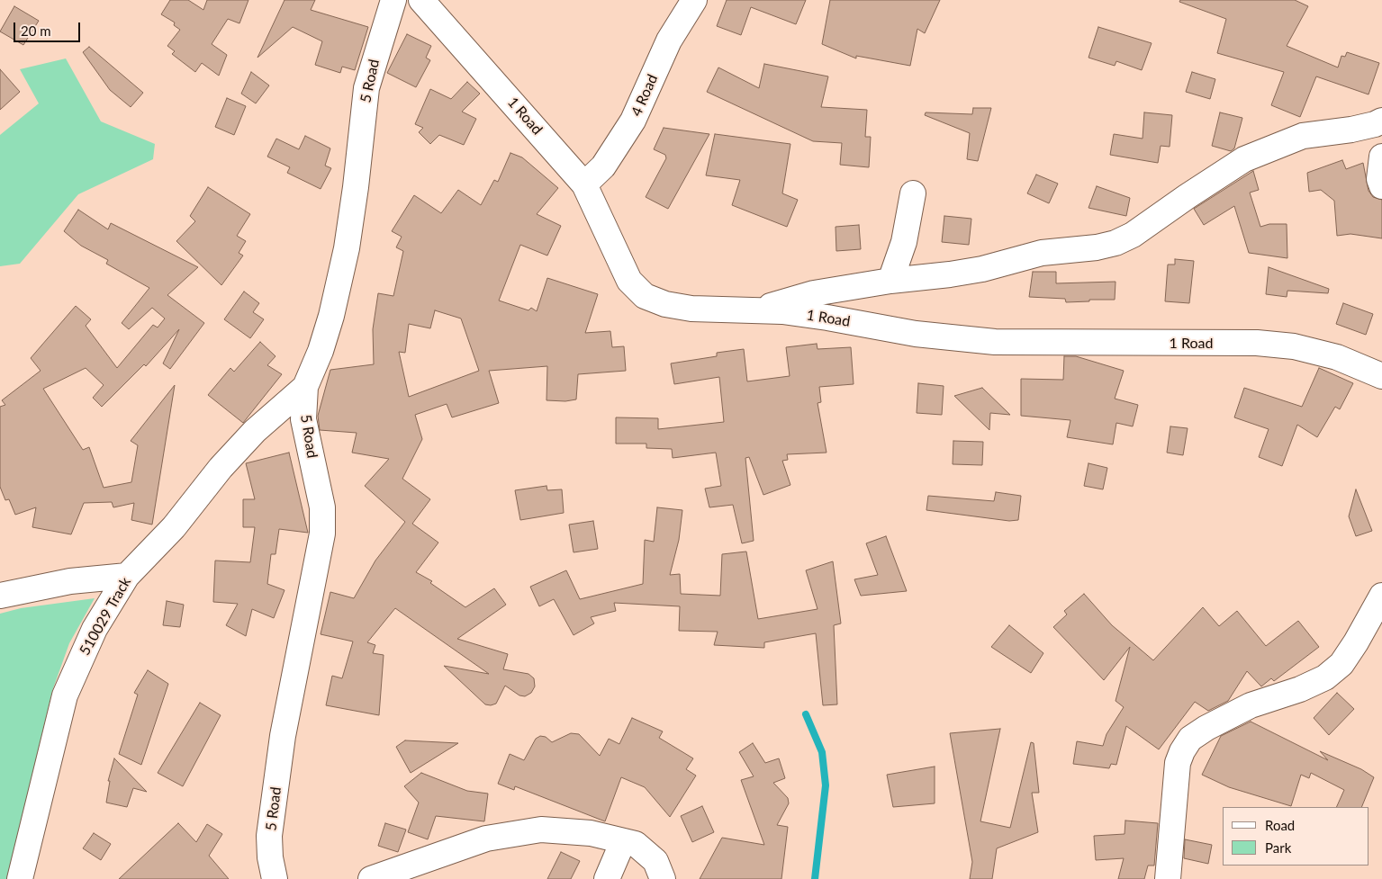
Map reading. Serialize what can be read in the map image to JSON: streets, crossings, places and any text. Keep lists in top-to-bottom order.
{
  "streets": {
    "street": [
      "5 Road",
      "4 Road",
      "1 Road",
      "510029 Track"
    ]
  },
  "crossings": [
    ["5 Road", "510029 Track"],
    ["4 Road", "1 Road"]
  ],
  "legend": ["Road", "Park"],
  "scale_bar": "20 m"
}
